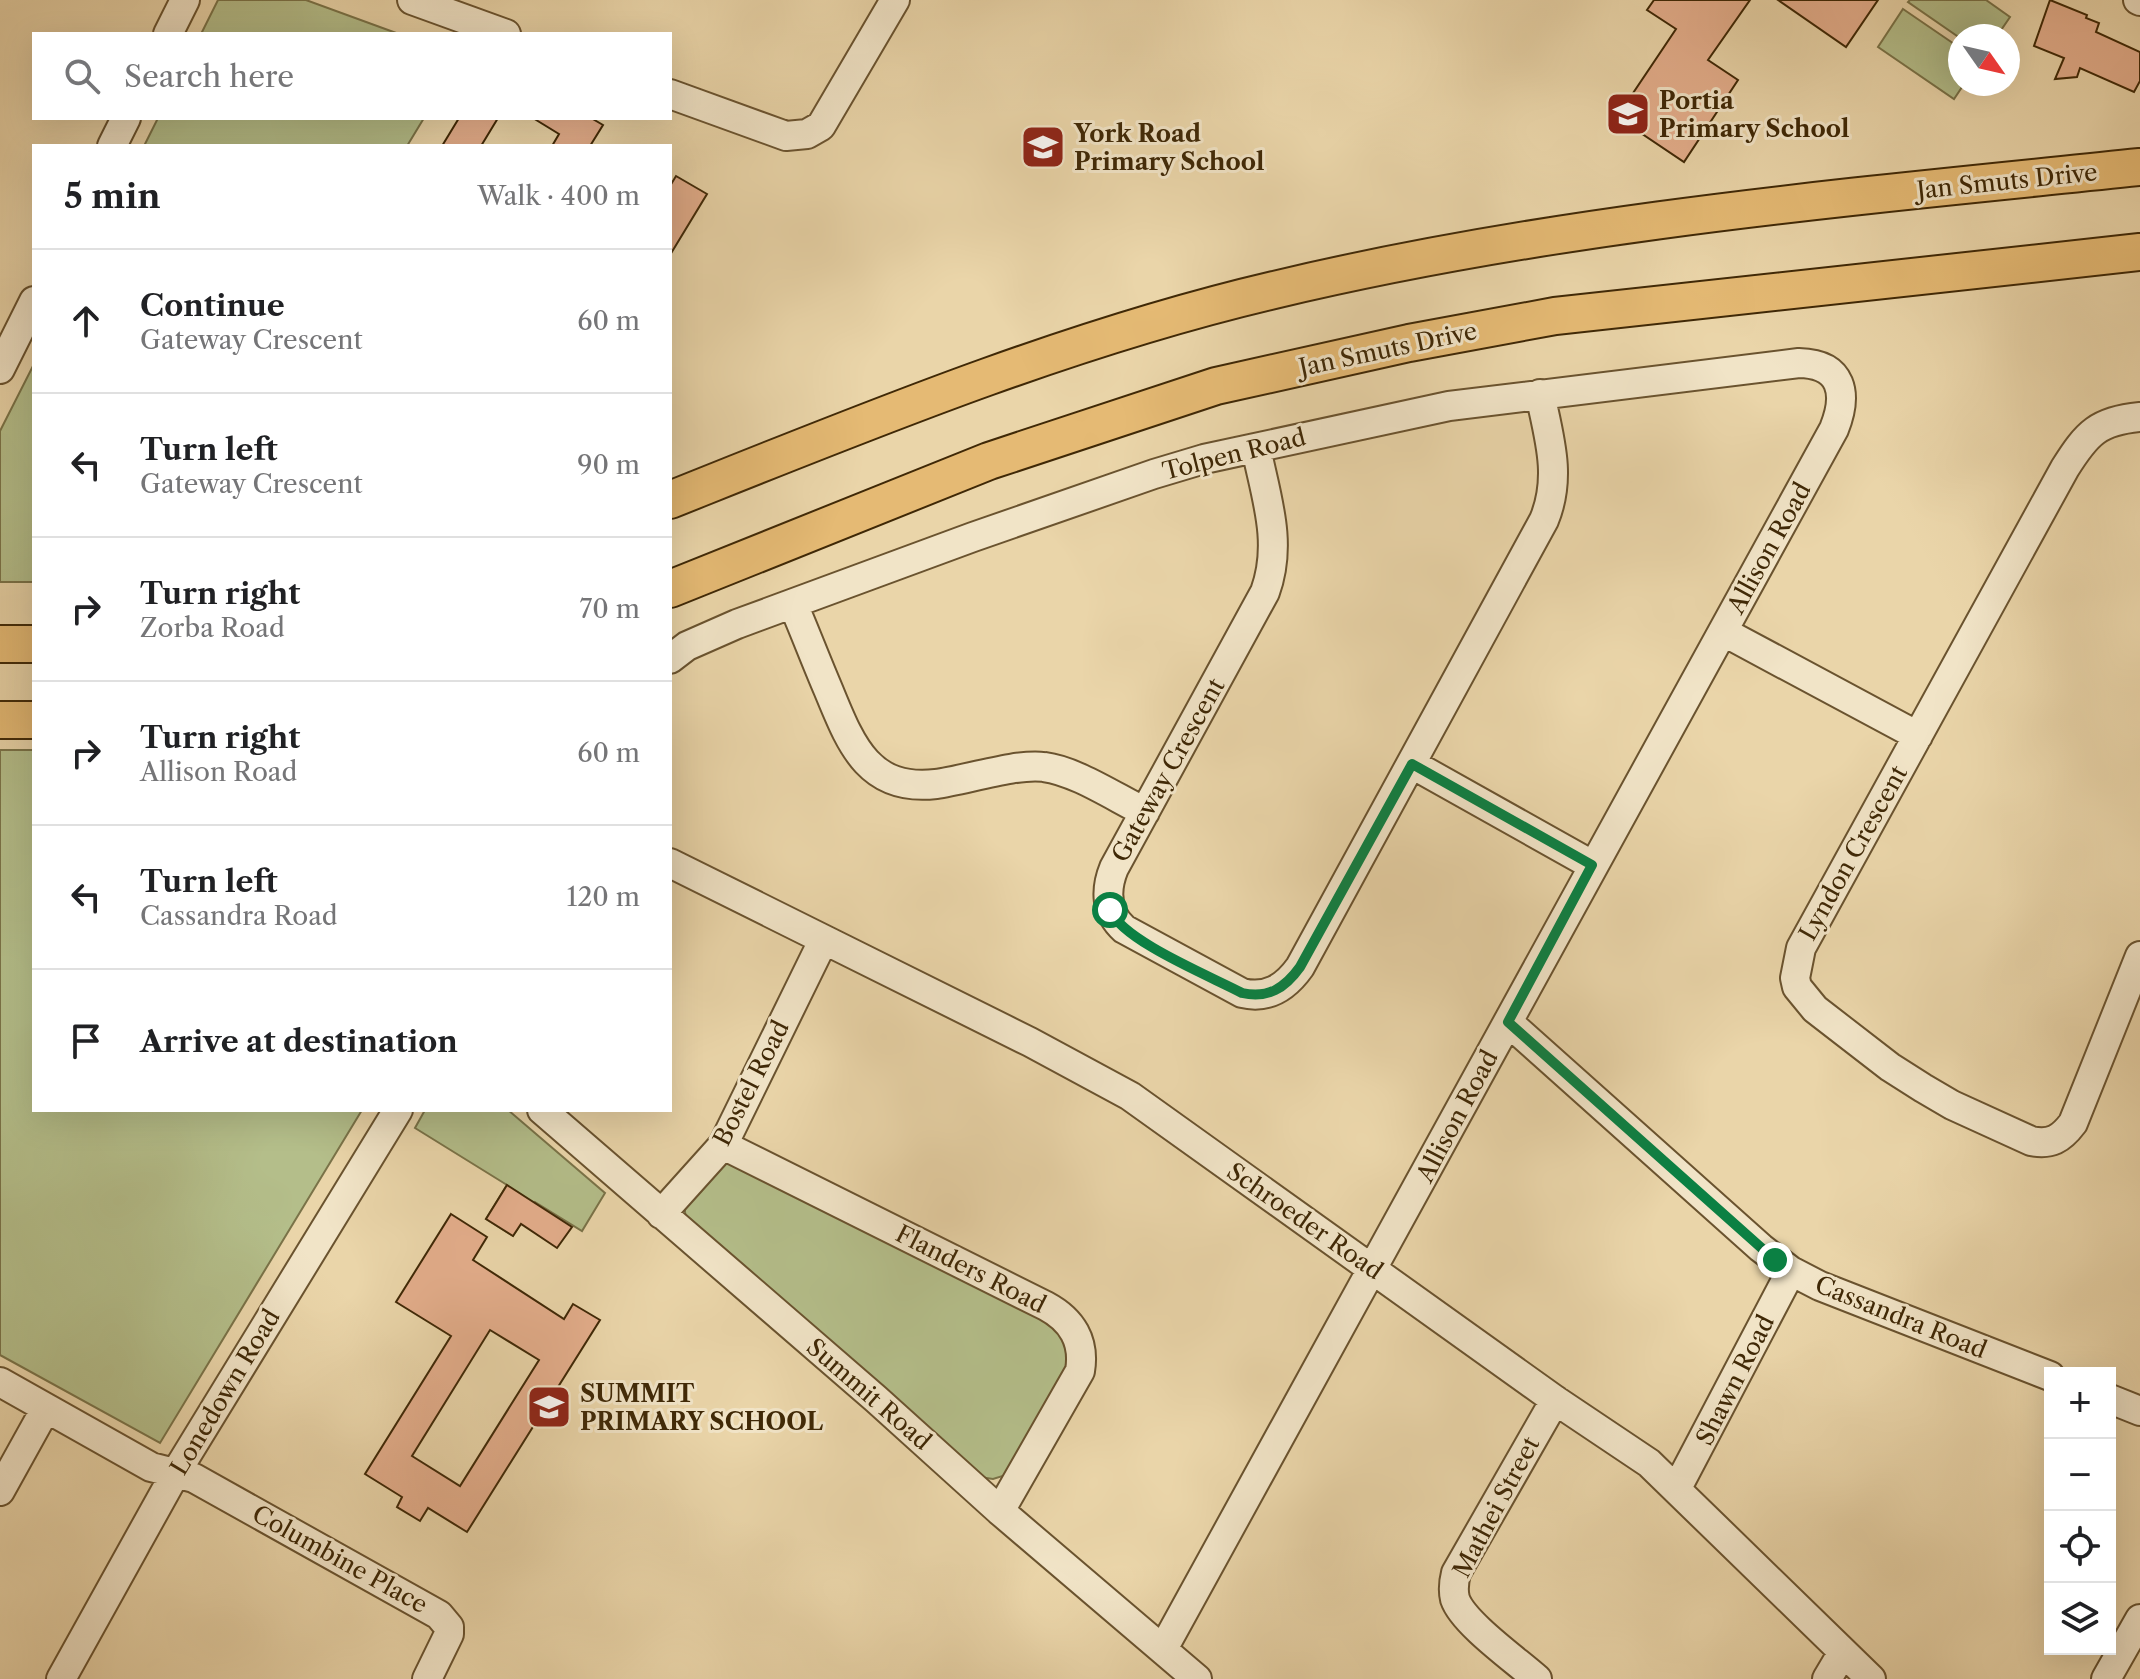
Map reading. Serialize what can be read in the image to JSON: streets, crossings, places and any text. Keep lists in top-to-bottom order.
{
  "streets": {
    "main road": ["Jan Smuts Drive"],
    "street": [
      "Tolpen Road",
      "Allison Road",
      "Gateway Crescent",
      "Lyndon Crescent",
      "Bostel Road",
      "Schroeder Road",
      "Flanders Road",
      "Cassandra Road",
      "Shawn Road",
      "Lonedown Road",
      "Summit Road",
      "Mathei Street",
      "Columbine Place"
    ]
  },
  "crossings": [
    ["Tolpen Road", "Allison Road"],
    ["Tolpen Road", "Gateway Crescent"],
    ["Allison Road", "Schroeder Road"],
    ["Allison Road", "Cassandra Road"],
    ["Allison Road", "Summit Road"],
    ["Bostel Road", "Schroeder Road"],
    ["Bostel Road", "Flanders Road"],
    ["Bostel Road", "Summit Road"],
    ["Schroeder Road", "Shawn Road"],
    ["Schroeder Road", "Mathei Street"],
    ["Flanders Road", "Summit Road"],
    ["Cassandra Road", "Shawn Road"],
    ["Lonedown Road", "Columbine Place"]
  ],
  "places": {
    "school or university": ["Portia Primary School", "York Road Primary School", "SUMMIT PRIMARY SCHOOL"]
  },
  "north": "bottom right",
  "page": {
    "search": "Search here",
    "heading": ["5 min", "Walk · 400 m"],
    "list": [
      ["Continue", "Gateway Crescent", "60 m"],
      ["Turn left", "Gateway Crescent", "90 m"],
      ["Turn right", "Zorba Road", "70 m"],
      ["Turn right", "Allison Road", "60 m"],
      ["Turn left", "Cassandra Road", "120 m"],
      "Arrive at destination"
    ],
    "map_buttons": ["+", "−"]
  }
}
